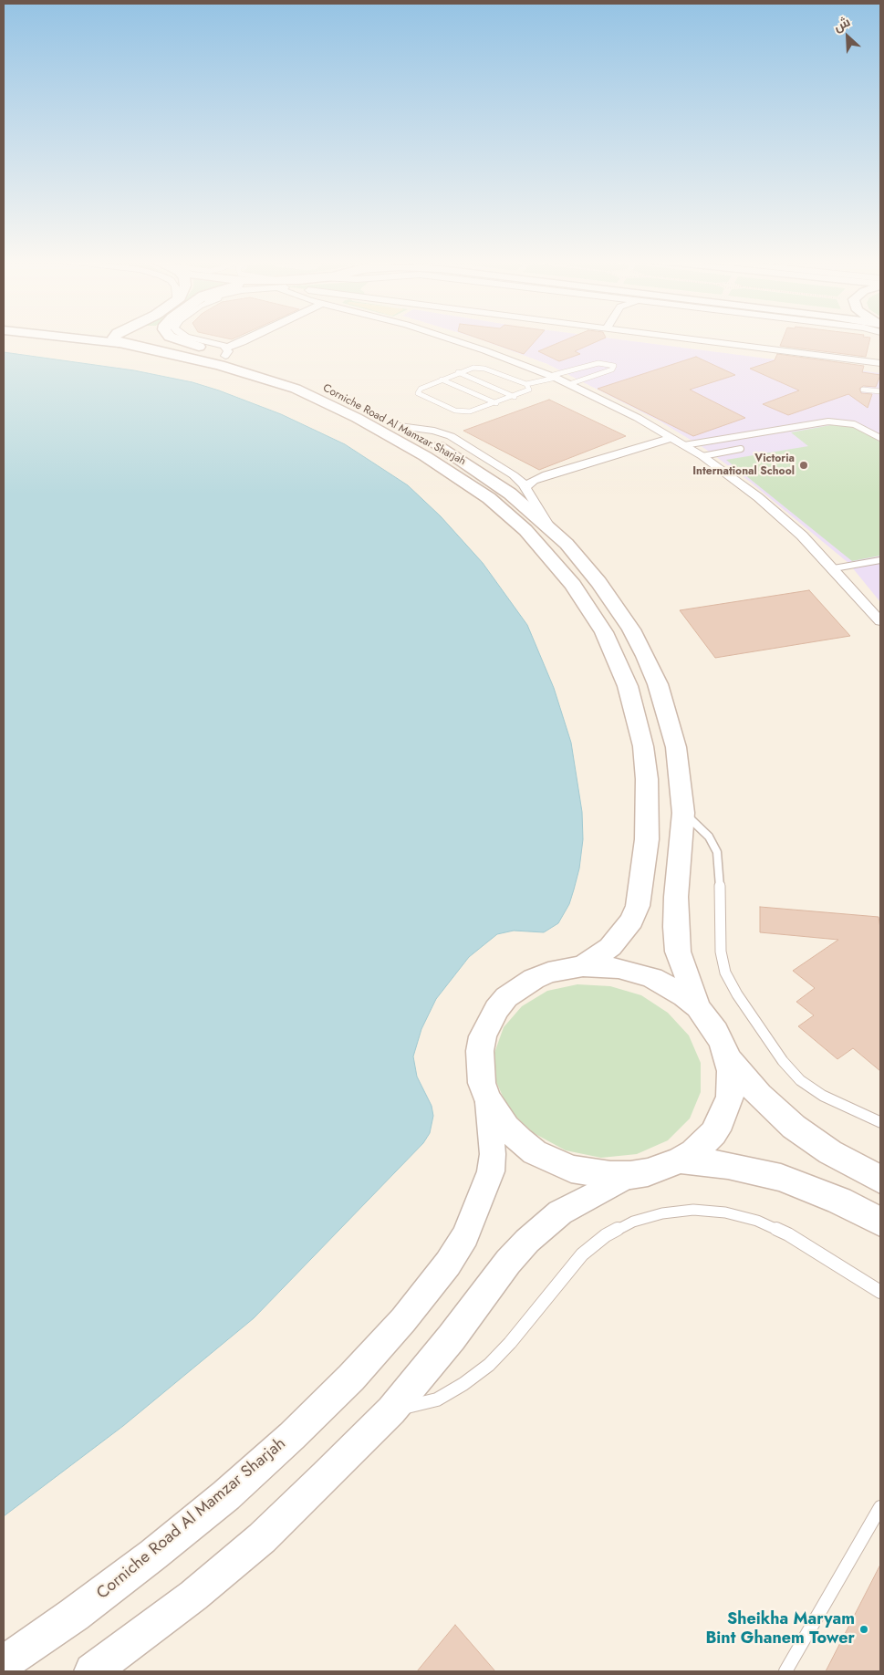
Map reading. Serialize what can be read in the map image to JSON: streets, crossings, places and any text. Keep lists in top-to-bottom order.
{
  "streets": {
    "main road": ["Corniche Road Al Mamzar Sharjah"]
  },
  "places": ["Victoria International School", "Sheikha Maryam Bint Ghanem Tower"],
  "north": "top left"
}
